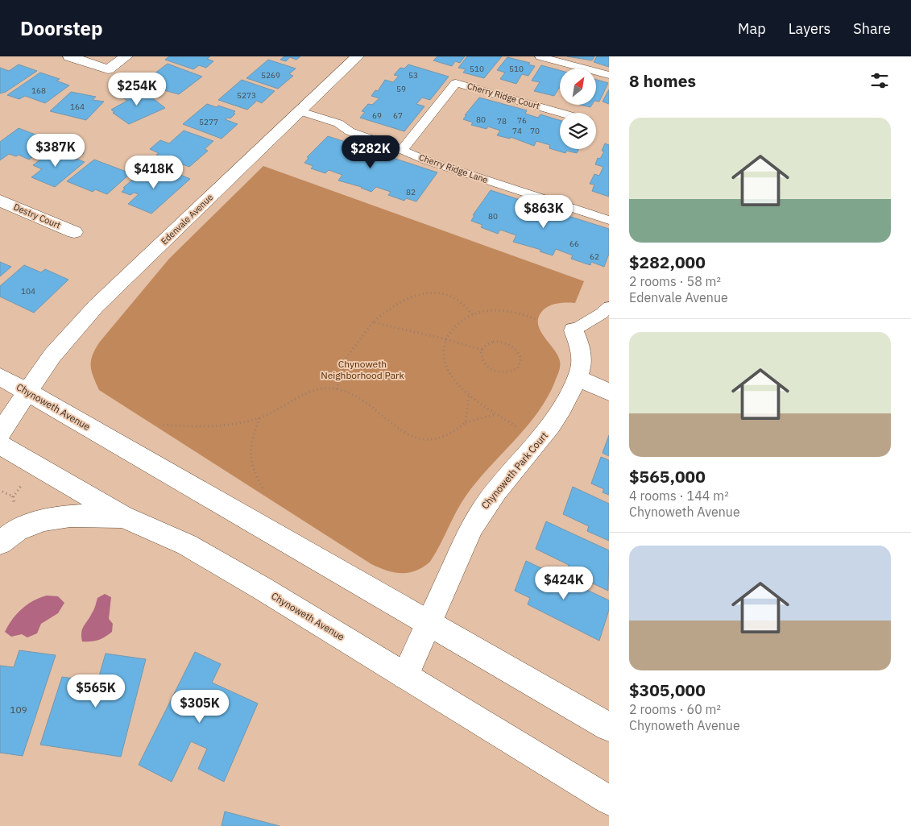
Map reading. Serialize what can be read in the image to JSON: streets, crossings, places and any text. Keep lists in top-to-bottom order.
{
  "streets": {
    "street": [
      "Destry Court",
      "Edenvale Avenue",
      "Chynoweth Avenue",
      "Chynoweth Park Court"
    ],
    "lane": ["Cherry Ridge Court", "Cherry Ridge Lane"]
  },
  "crossings": [
    ["Cherry Ridge Court", "Cherry Ridge Lane"],
    ["Cherry Ridge Lane", "Edenvale Avenue"],
    ["Edenvale Avenue", "Chynoweth Avenue"],
    ["Chynoweth Avenue", "Chynoweth Park Court"]
  ],
  "parks": ["Chynoweth Neighborhood Park"],
  "house_numbers": [
    "510",
    "510",
    "5269",
    "53",
    "59",
    "168",
    "5273",
    "164",
    "69",
    "67",
    "80",
    "76",
    "78",
    "5277",
    "74",
    "70",
    "82",
    "80",
    "66",
    "62",
    "104",
    "109"
  ],
  "north": "top right",
  "page": {
    "header": "Doorstep",
    "nav": ["Map", "Layers", "Share"],
    "heading": "8 homes",
    "price": [
      "$254K",
      "$387K",
      "$282K",
      "$418K",
      "$863K",
      "$424K",
      "$565K",
      "$305K"
    ],
    "list": [
      {
        "name": "$282,000",
        "note": "2 rooms · 58 m² · Edenvale Avenue"
      },
      {
        "name": "$565,000",
        "note": "4 rooms · 144 m² · Chynoweth Avenue"
      },
      {
        "name": "$305,000",
        "note": "2 rooms · 60 m² · Chynoweth Avenue"
      }
    ]
  }
}
